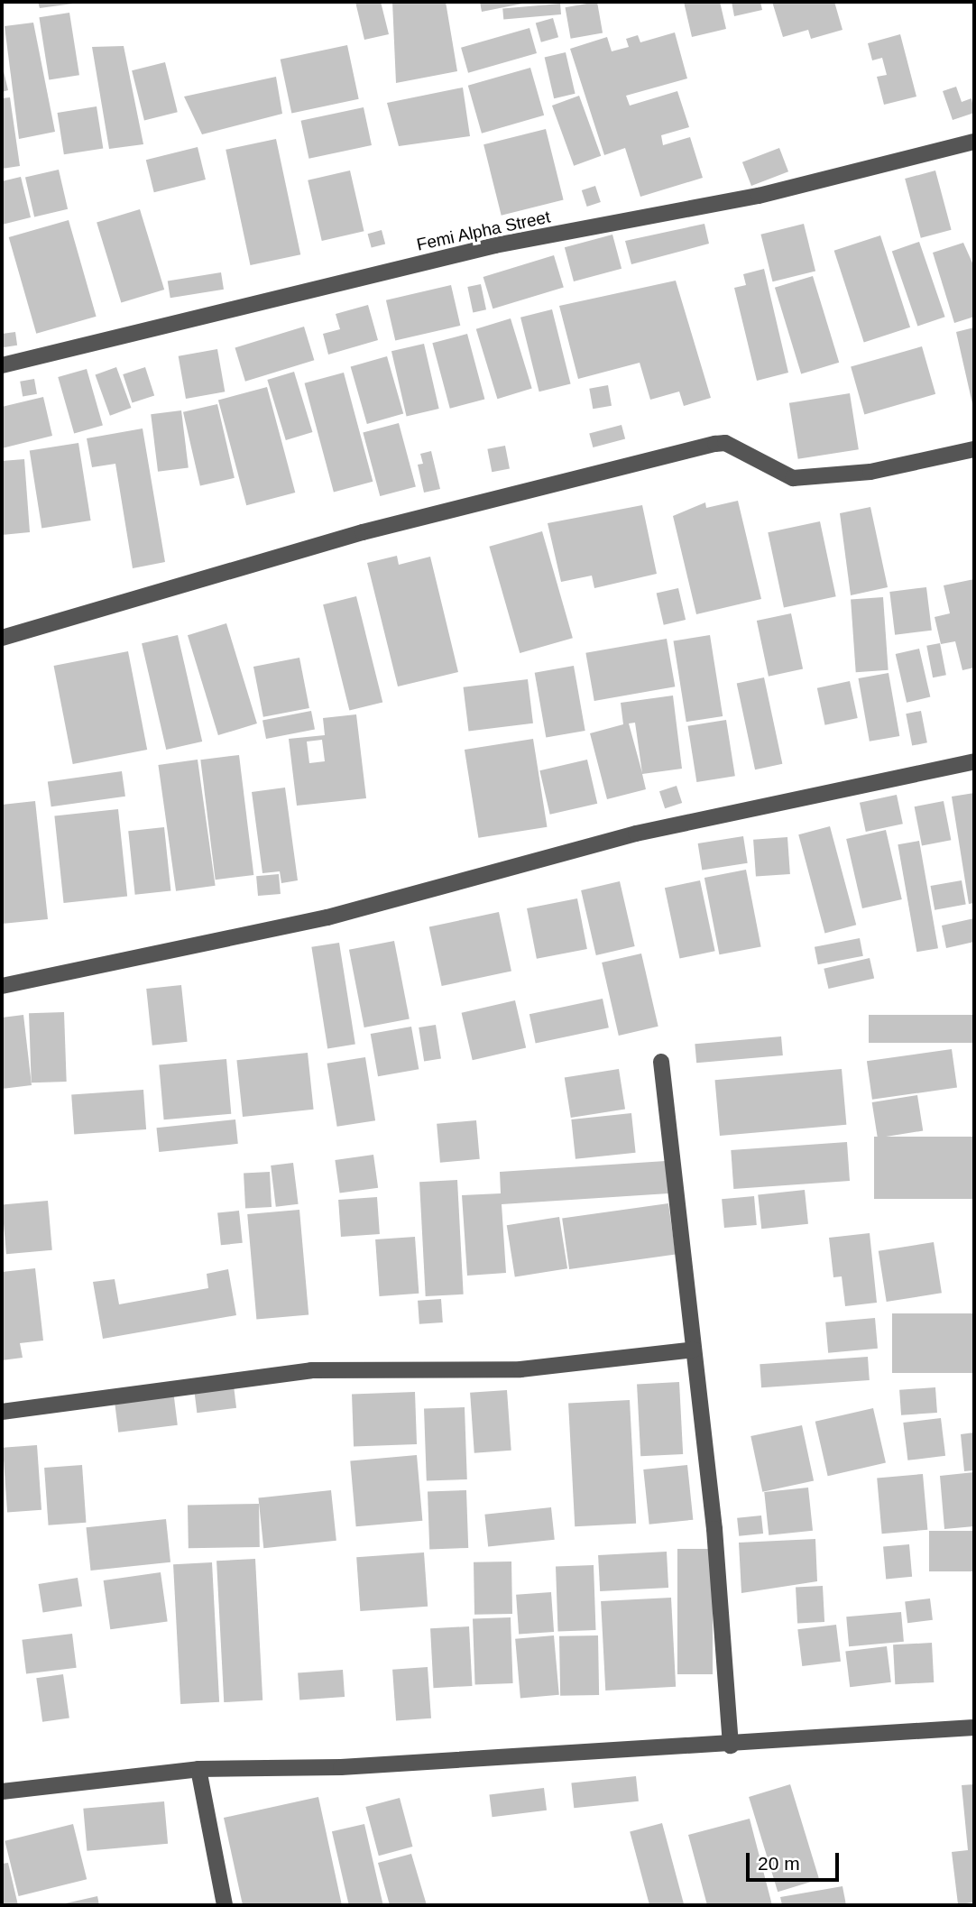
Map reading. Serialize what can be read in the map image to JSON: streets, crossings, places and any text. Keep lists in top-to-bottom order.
{
  "streets": {
    "street": ["Femi Alpha Street"]
  },
  "scale_bar": "20 m"
}
